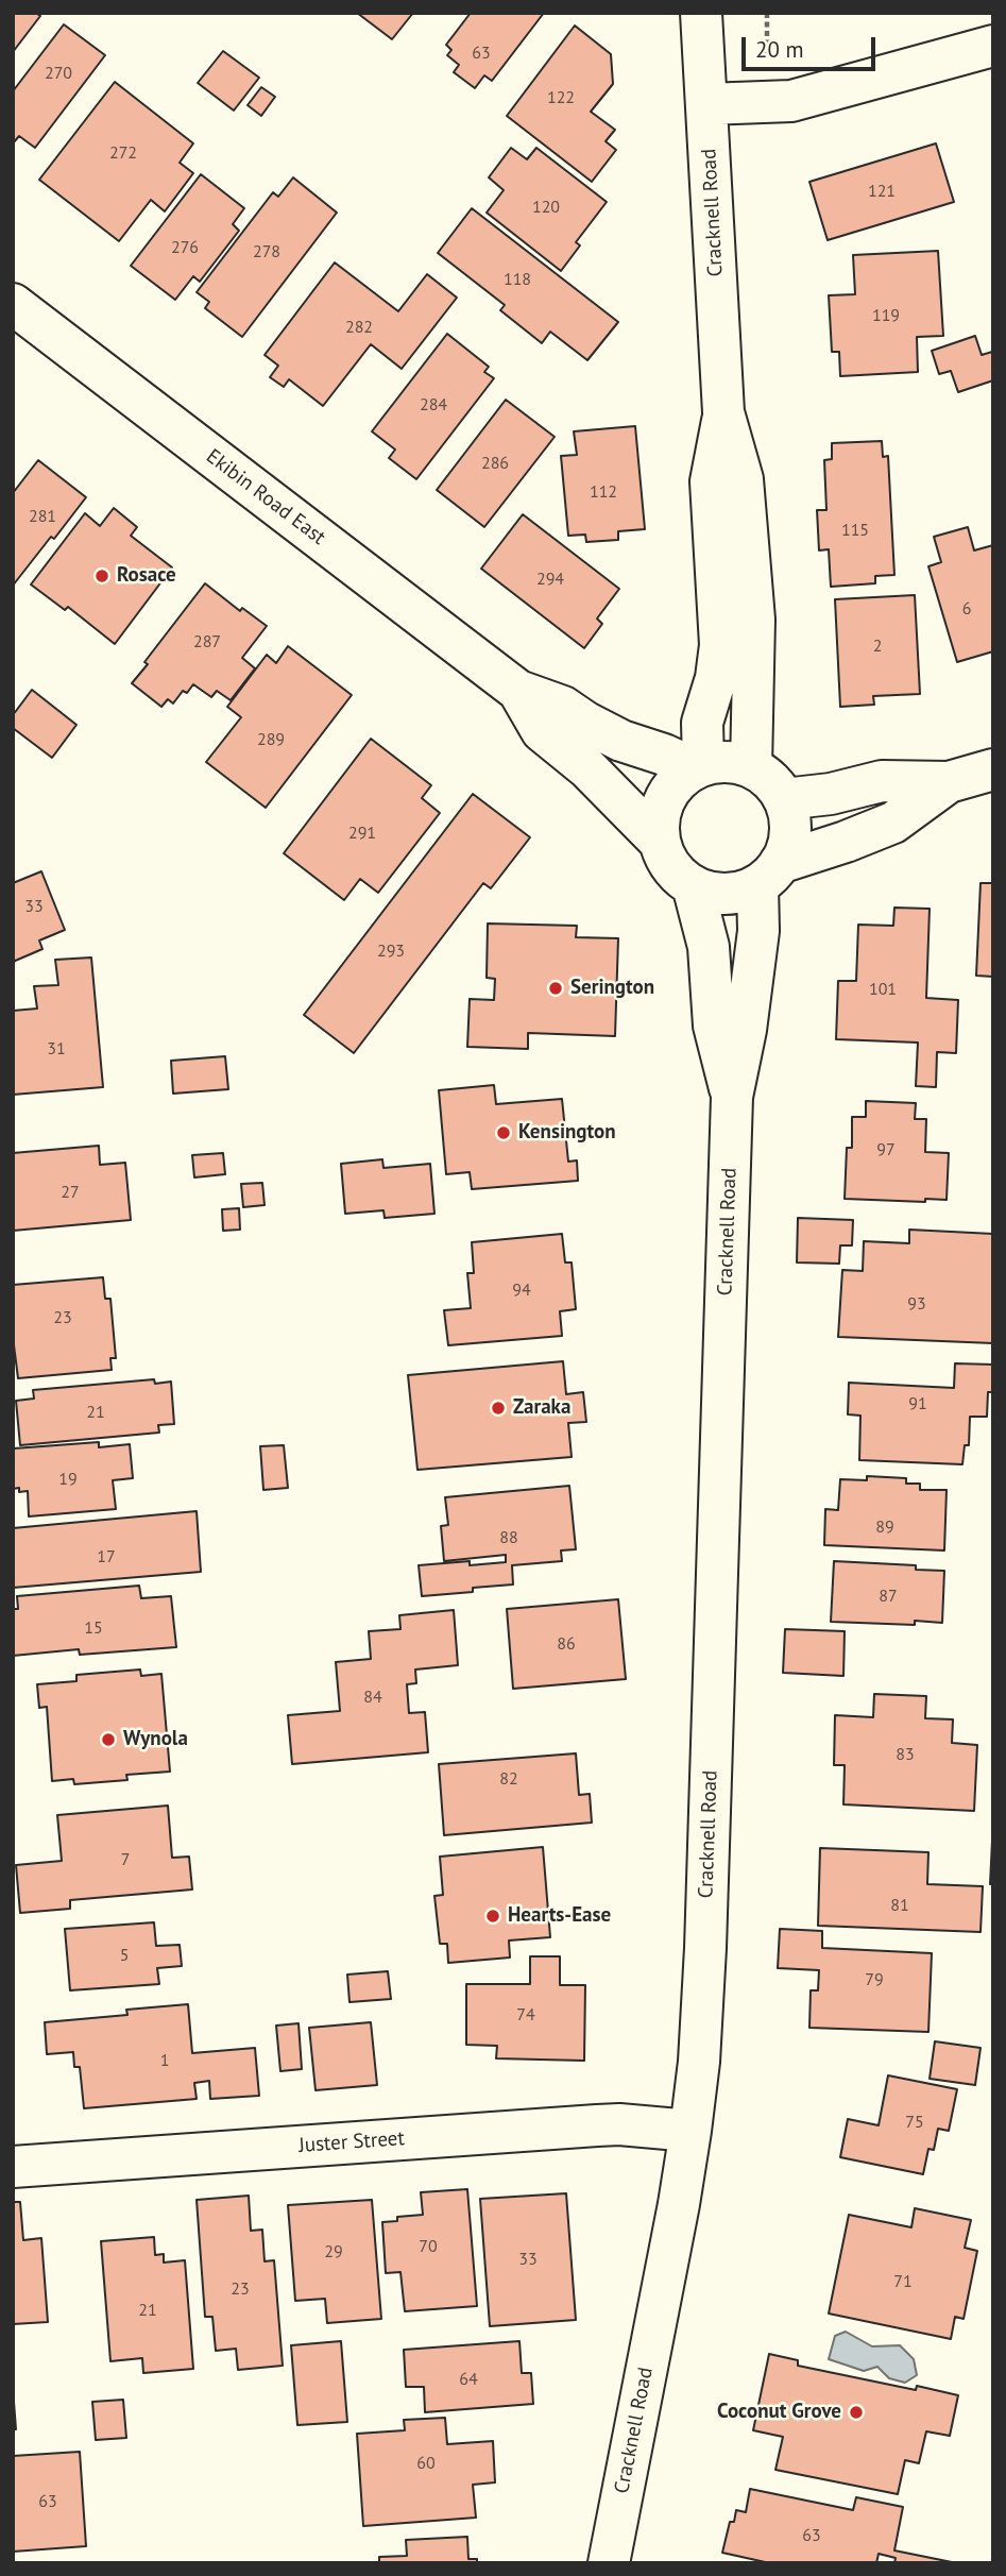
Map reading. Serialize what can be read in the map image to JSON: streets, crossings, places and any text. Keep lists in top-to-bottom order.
{
  "streets": {
    "street": ["Cracknell Road", "Ekibin Road East", "Juster Street"]
  },
  "crossings": [
    ["Cracknell Road", "Ekibin Road East"],
    ["Cracknell Road", "Juster Street"]
  ],
  "places": [
    "Rosace",
    "Serington",
    "Kensington",
    "Zaraka",
    "Wynola",
    "Hearts-Ease",
    "Coconut Grove"
  ],
  "house_numbers": [
    "63",
    "270",
    "122",
    "272",
    "121",
    "120",
    "276",
    "278",
    "118",
    "119",
    "282",
    "284",
    "286",
    "112",
    "281",
    "115",
    "294",
    "6",
    "287",
    "2",
    "289",
    "291",
    "33",
    "293",
    "101",
    "31",
    "97",
    "27",
    "94",
    "93",
    "23",
    "91",
    "21",
    "19",
    "89",
    "88",
    "17",
    "87",
    "15",
    "86",
    "84",
    "83",
    "82",
    "7",
    "81",
    "5",
    "79",
    "74",
    "1",
    "75",
    "70",
    "29",
    "33",
    "71",
    "23",
    "21",
    "64",
    "60",
    "63",
    "63"
  ],
  "scale_bar": "20 m"
}
